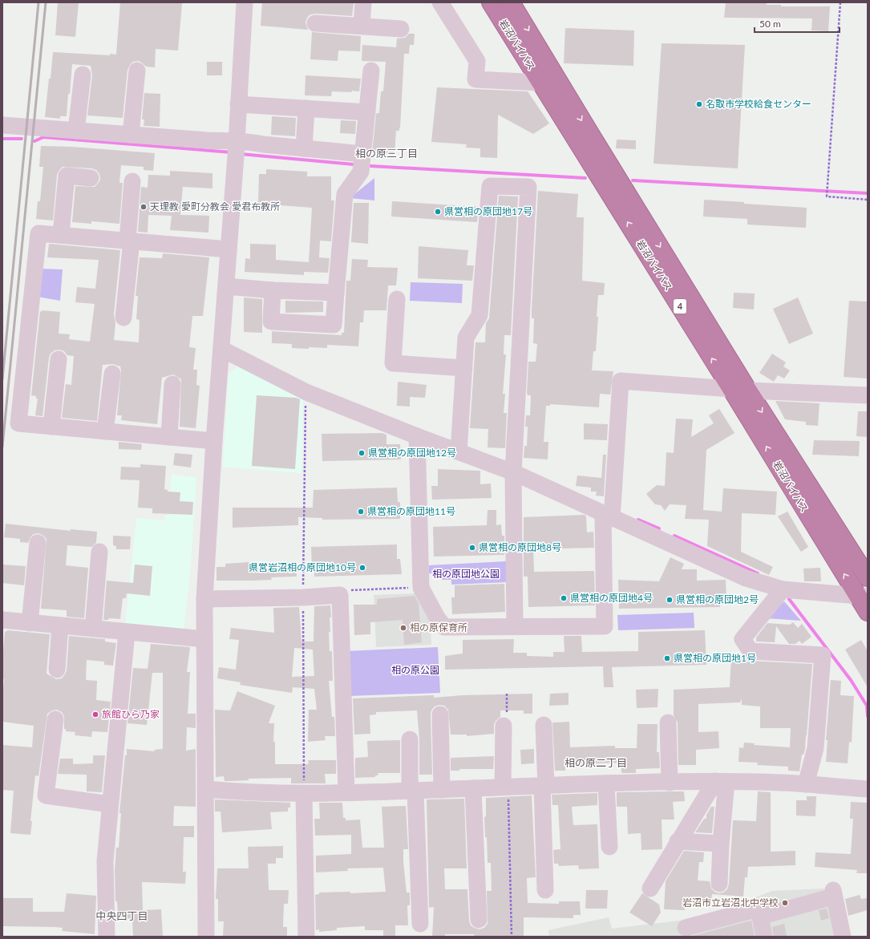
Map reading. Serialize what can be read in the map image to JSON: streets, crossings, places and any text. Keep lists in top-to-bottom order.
{
  "streets": {
    "highway": ["岩沼バイパス", "4"]
  },
  "districts": ["相の原三丁目", "相の原二丁目", "中央四丁目"],
  "parks": ["相の原団地公園", "相の原公園"],
  "places": [
    "名取市学校給食センター",
    "天理教 愛町分教会 愛君布教所",
    "県営相の原団地17号",
    "県営相の原団地12号",
    "県営相の原団地11号",
    "県営相の原団地8号",
    "県営岩沼相の原団地10号",
    "県営相の原団地4号",
    "県営相の原団地2号",
    "相の原保育所",
    "県営相の原団地1号",
    "旅館ひら乃家",
    "岩沼市立岩沼北中学校"
  ],
  "scale_bar": "50 m"
}
